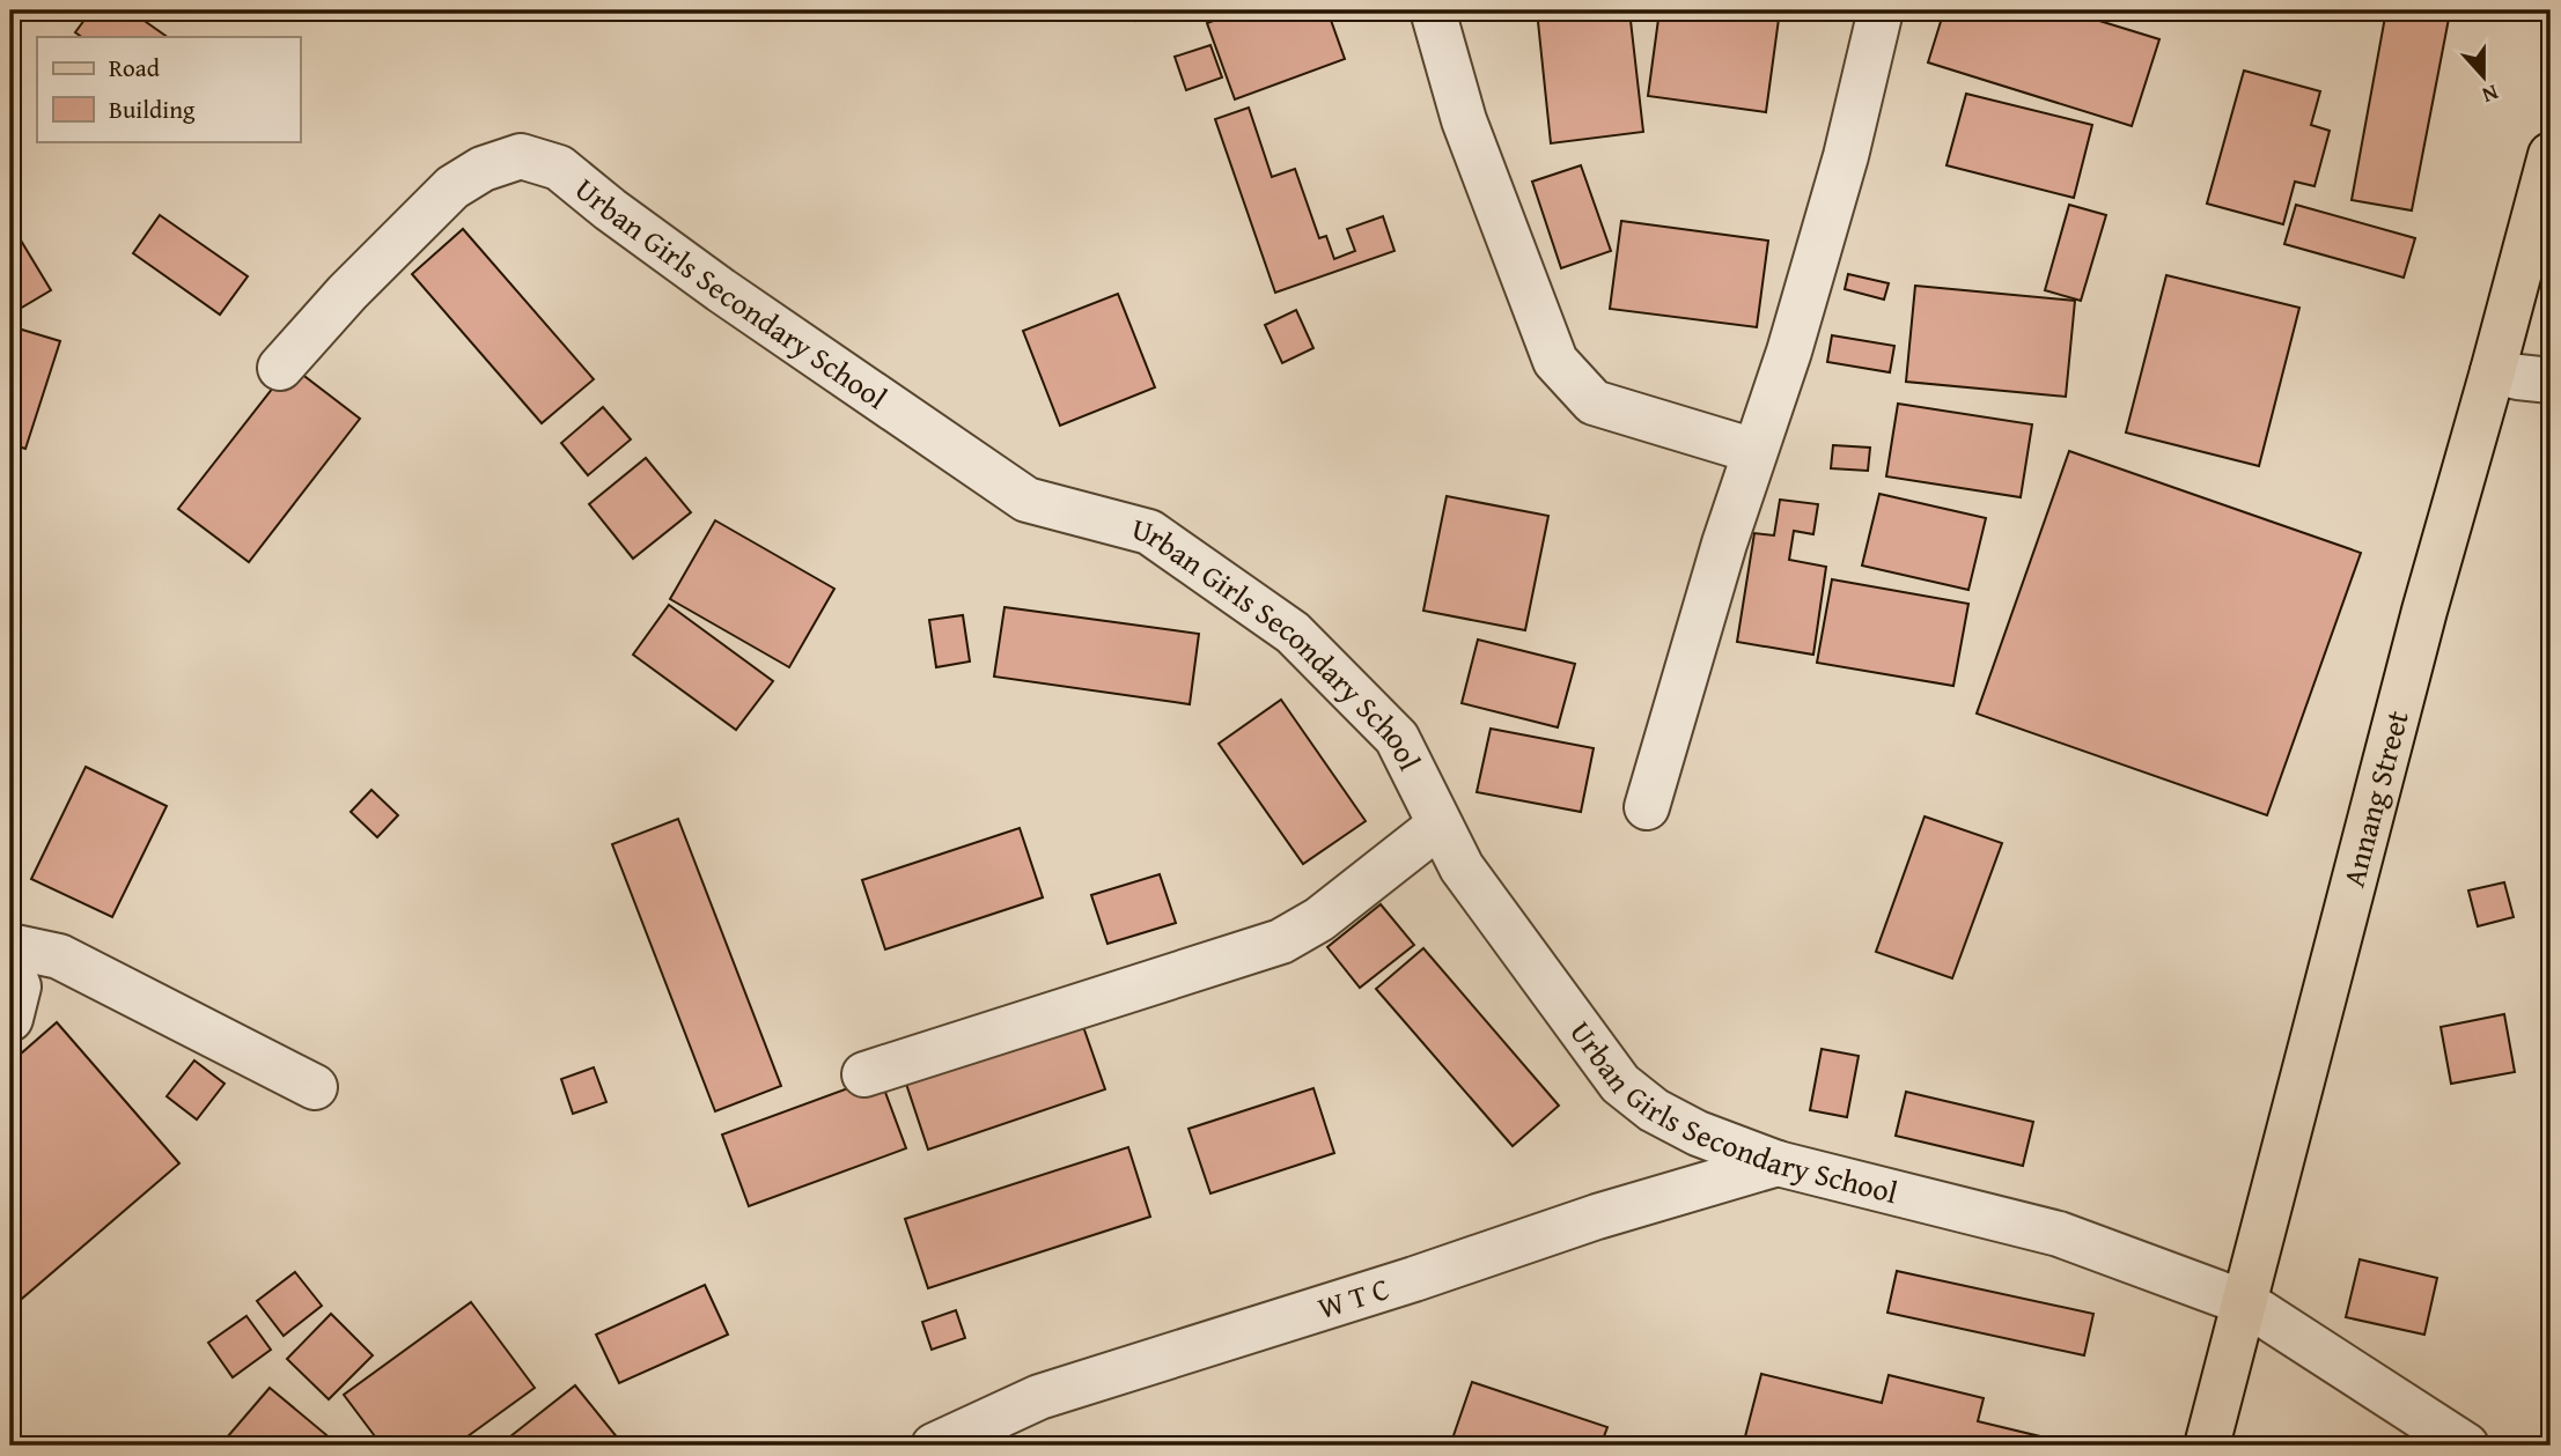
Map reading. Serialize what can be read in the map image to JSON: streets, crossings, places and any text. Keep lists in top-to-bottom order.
{
  "streets": {
    "main road": ["Annang Street"],
    "street": ["Urban Girls Secondary School", "W T C"]
  },
  "crossings": [
    ["Urban Girls Secondary School", "Annang Street"],
    ["Urban Girls Secondary School", "W T C"]
  ],
  "legend": ["Road", "Building"],
  "north": "bottom"
}
